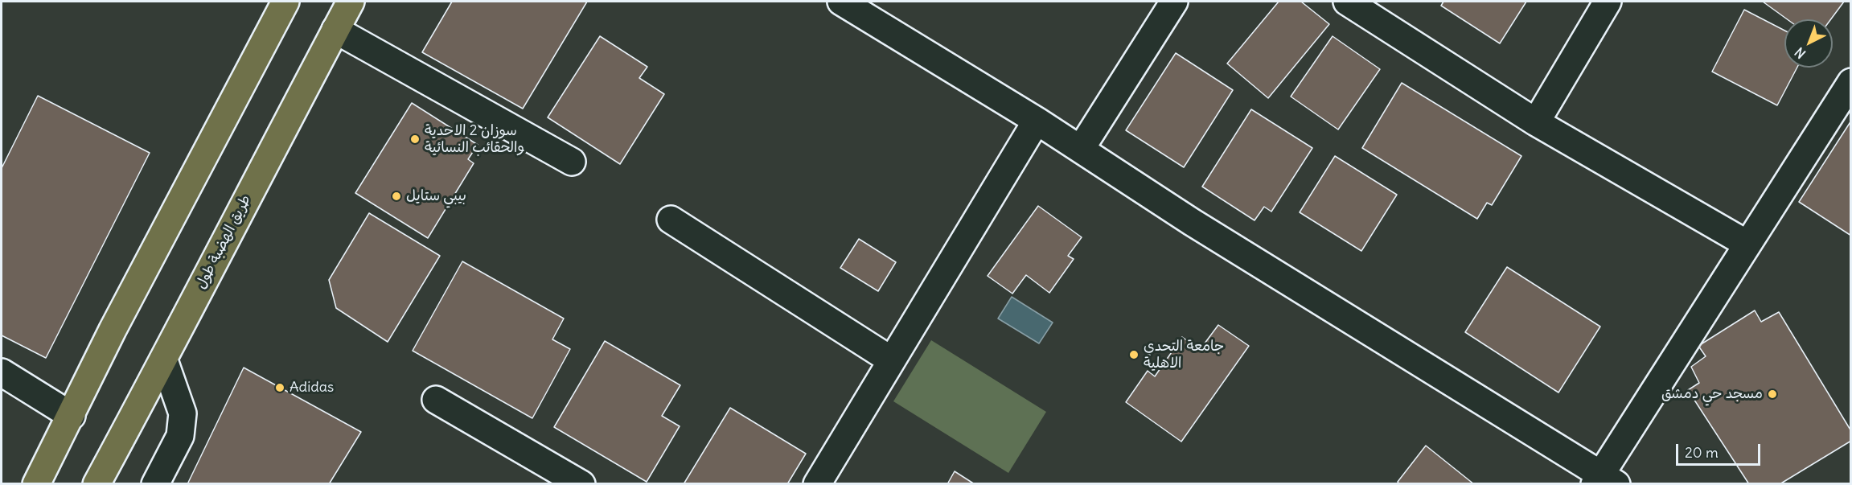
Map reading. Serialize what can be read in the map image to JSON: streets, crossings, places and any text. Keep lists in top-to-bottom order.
{
  "streets": {
    "highway": ["طريق الهضبة طول"]
  },
  "places": [
    "سوزان 2 الاحدية والحقائب النسائية",
    "بيبي ستايل",
    "جامعة التحدي الاهلية",
    "Adidas",
    "مسجد حي دمشق"
  ],
  "scale_bar": "20 m",
  "north": "bottom left"
}
